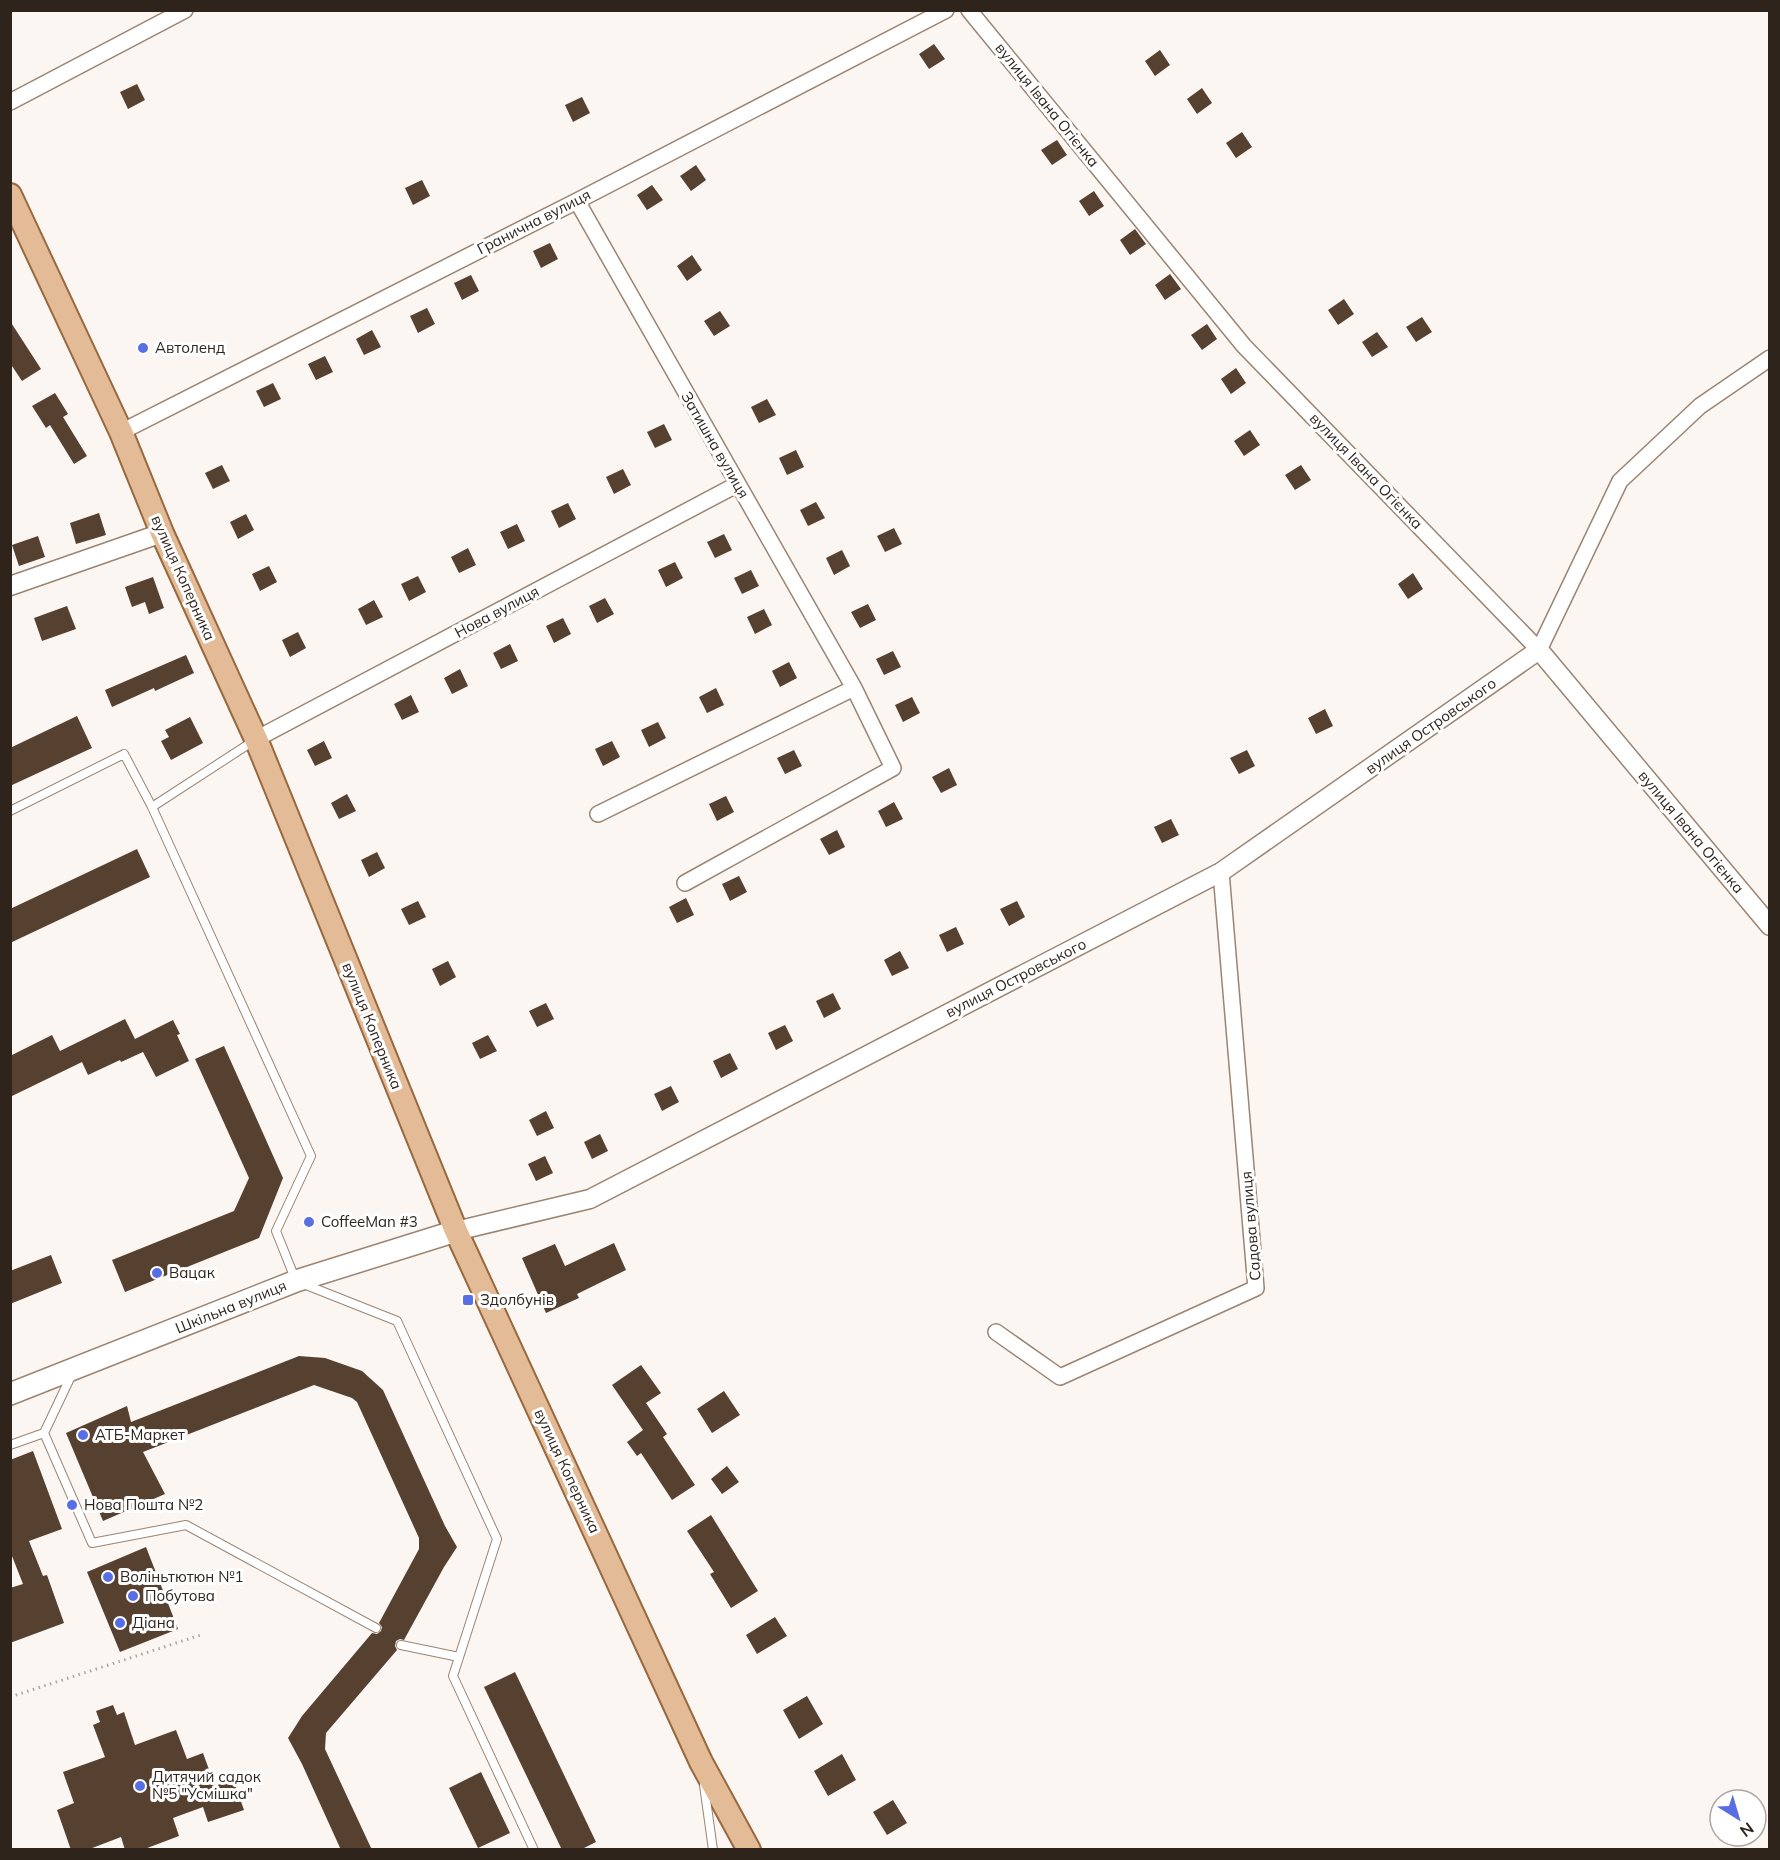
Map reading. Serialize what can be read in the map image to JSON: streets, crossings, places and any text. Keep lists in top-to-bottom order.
{
  "streets": {
    "main road": ["вулиця Коперника", "Шкільна вулиця"],
    "street": [
      "вулиця Івана Огієнка",
      "Гранична вулиця",
      "Затишна вулиця",
      "Нова вулиця",
      "вулиця Островського",
      "Садова вулиця"
    ]
  },
  "crossings": [
    ["вулиця Івана Огієнка", "вулиця Островського"],
    ["Гранична вулиця", "Затишна вулиця"],
    ["Гранична вулиця", "вулиця Коперника"],
    ["Затишна вулиця", "Нова вулиця"],
    ["вулиця Коперника", "Нова вулиця"],
    ["вулиця Коперника", "вулиця Островського"],
    ["вулиця Коперника", "Шкільна вулиця"],
    ["вулиця Островського", "Садова вулиця"],
    ["вулиця Островського", "Шкільна вулиця"]
  ],
  "places": {
    "other": [
      "Автоленд",
      "CoffeeMan #3",
      "Вацак",
      "АТБ-Маркет",
      "Нова Пошта №2",
      "Воліньтютюн №1",
      "Побутова",
      "Дiана",
      "Дитячий садок №5 \"Усмішка\""
    ],
    "transit": ["Здолбунів"]
  },
  "north": "bottom right"
}
